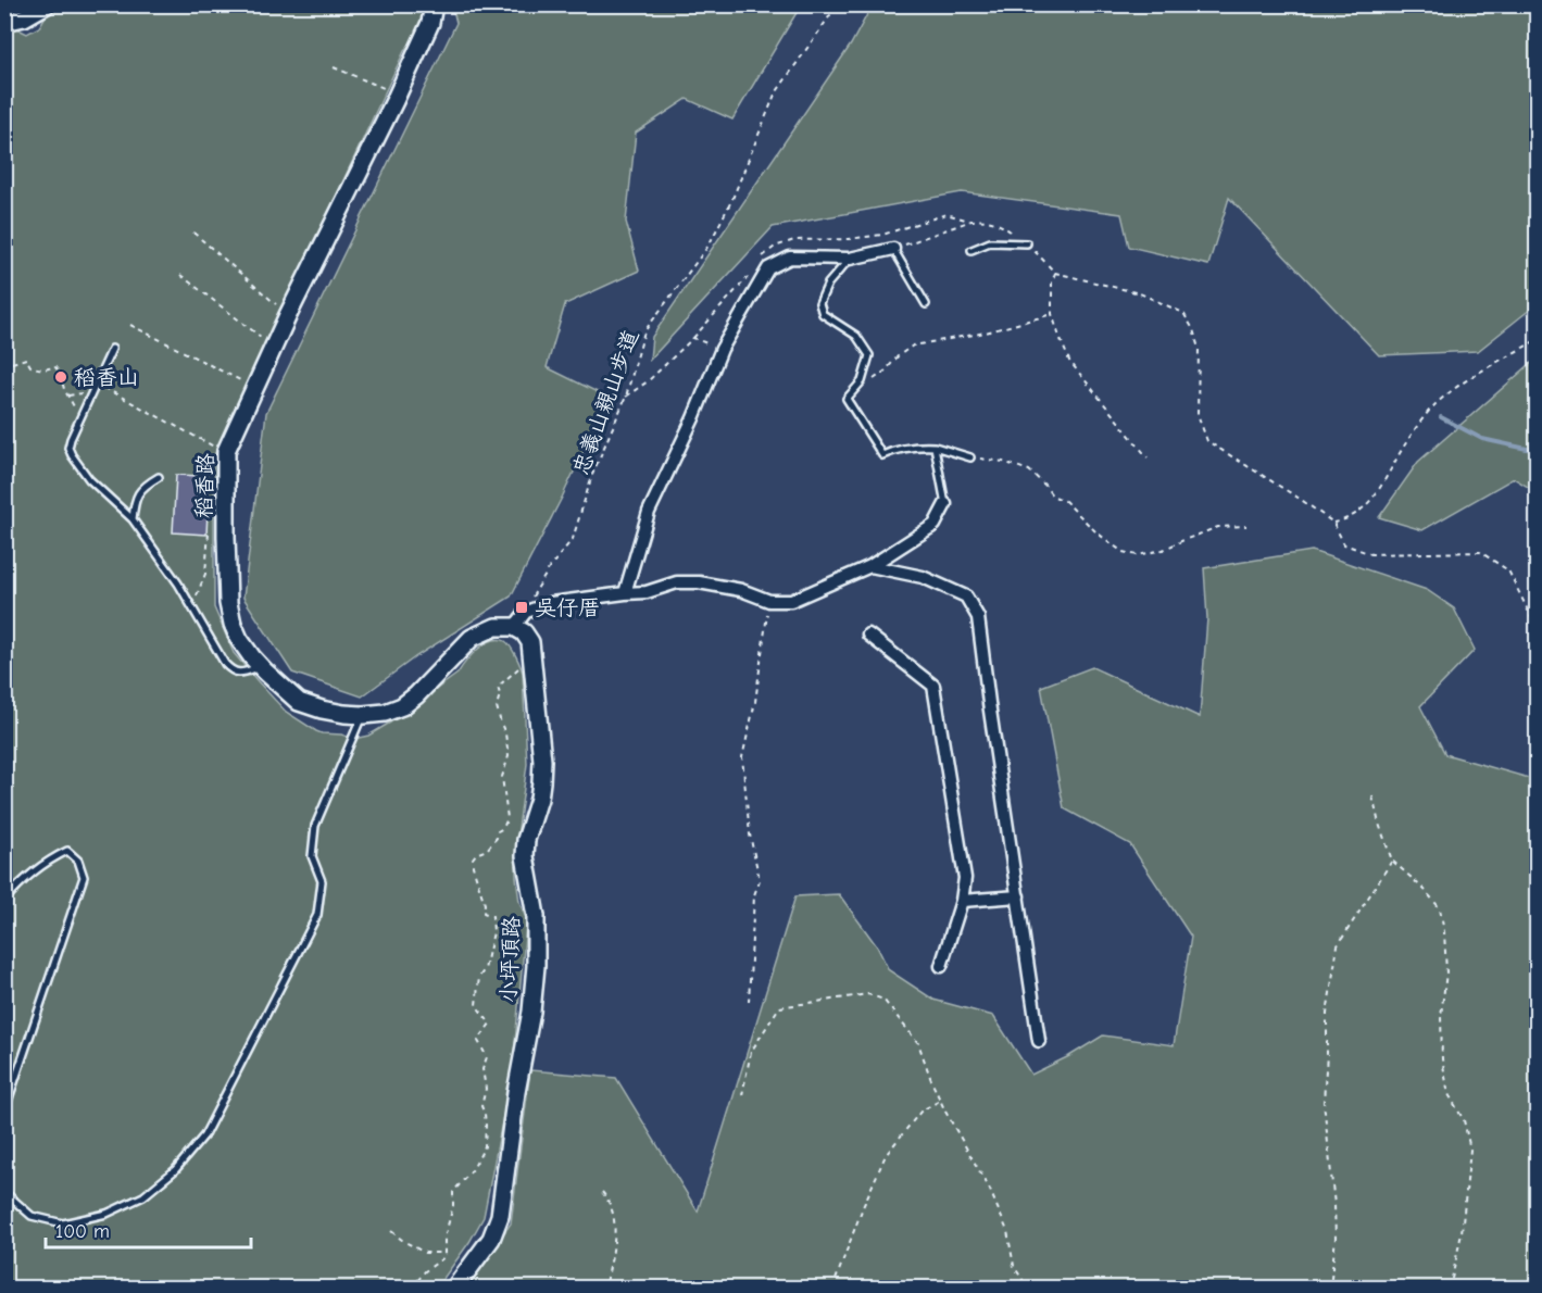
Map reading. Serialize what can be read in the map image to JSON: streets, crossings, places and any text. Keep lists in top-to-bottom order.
{
  "streets": {
    "street": ["稻香路", "小坪頂路"],
    "path": ["忠義山親山步道"]
  },
  "crossings": [
    ["稻香路", "小坪頂路"]
  ],
  "places": {
    "other": ["稻香山"],
    "transit": ["吳仔厝"]
  },
  "scale_bar": "100 m"
}
